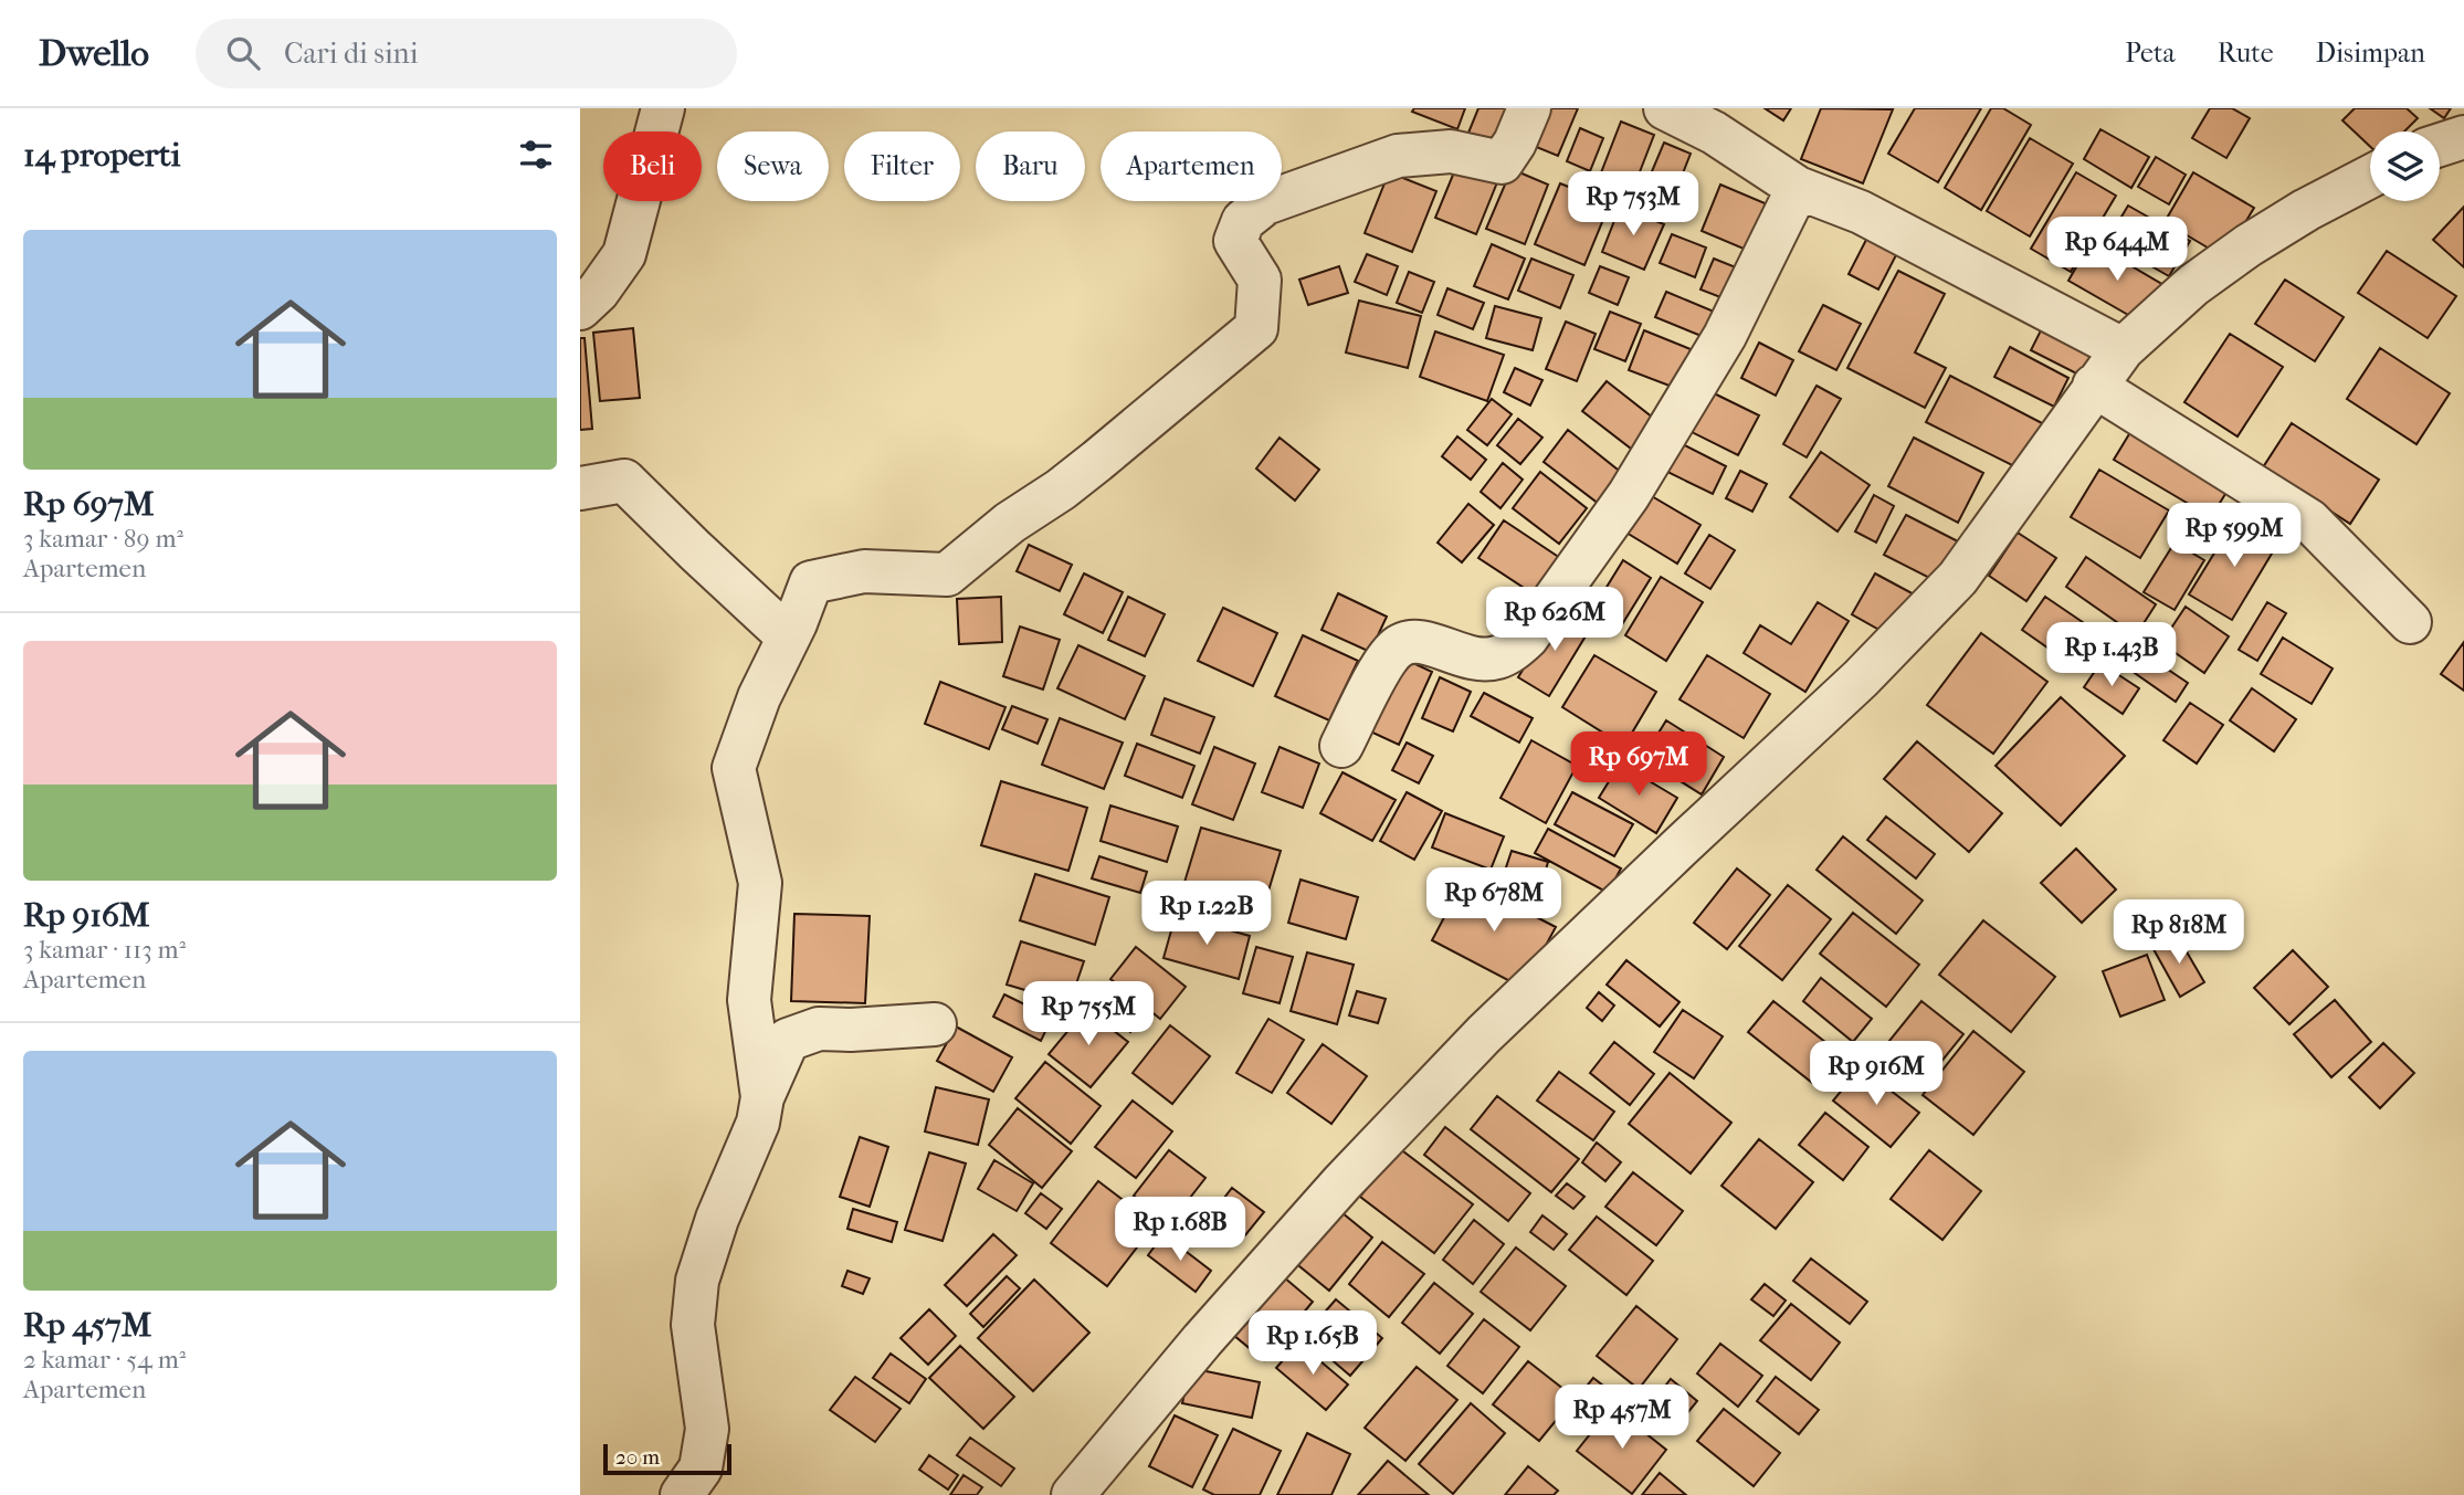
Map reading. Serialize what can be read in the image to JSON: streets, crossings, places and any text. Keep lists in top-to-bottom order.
{
  "scale_bar": "20 m",
  "page": {
    "header": "Dwello",
    "search": "Cari di sini",
    "nav": ["Peta", "Rute", "Disimpan"],
    "heading": "14 properti",
    "chip": [
      "Beli",
      "Sewa",
      "Filter",
      "Baru",
      "Apartemen"
    ],
    "price": [
      "Rp 753M",
      "Rp 644M",
      "Rp 599M",
      "Rp 626M",
      "Rp 1.43B",
      "Rp 697M",
      "Rp 678M",
      "Rp 1.22B",
      "Rp 818M",
      "Rp 755M",
      "Rp 916M",
      "Rp 1.68B",
      "Rp 1.65B",
      "Rp 457M"
    ],
    "list": [
      {
        "name": "Rp 697M",
        "note": "3 kamar · 89 m² · Apartemen"
      },
      {
        "name": "Rp 916M",
        "note": "3 kamar · 113 m² · Apartemen"
      },
      {
        "name": "Rp 457M",
        "note": "2 kamar · 54 m² · Apartemen"
      }
    ],
    "scale": "20 m"
  }
}
